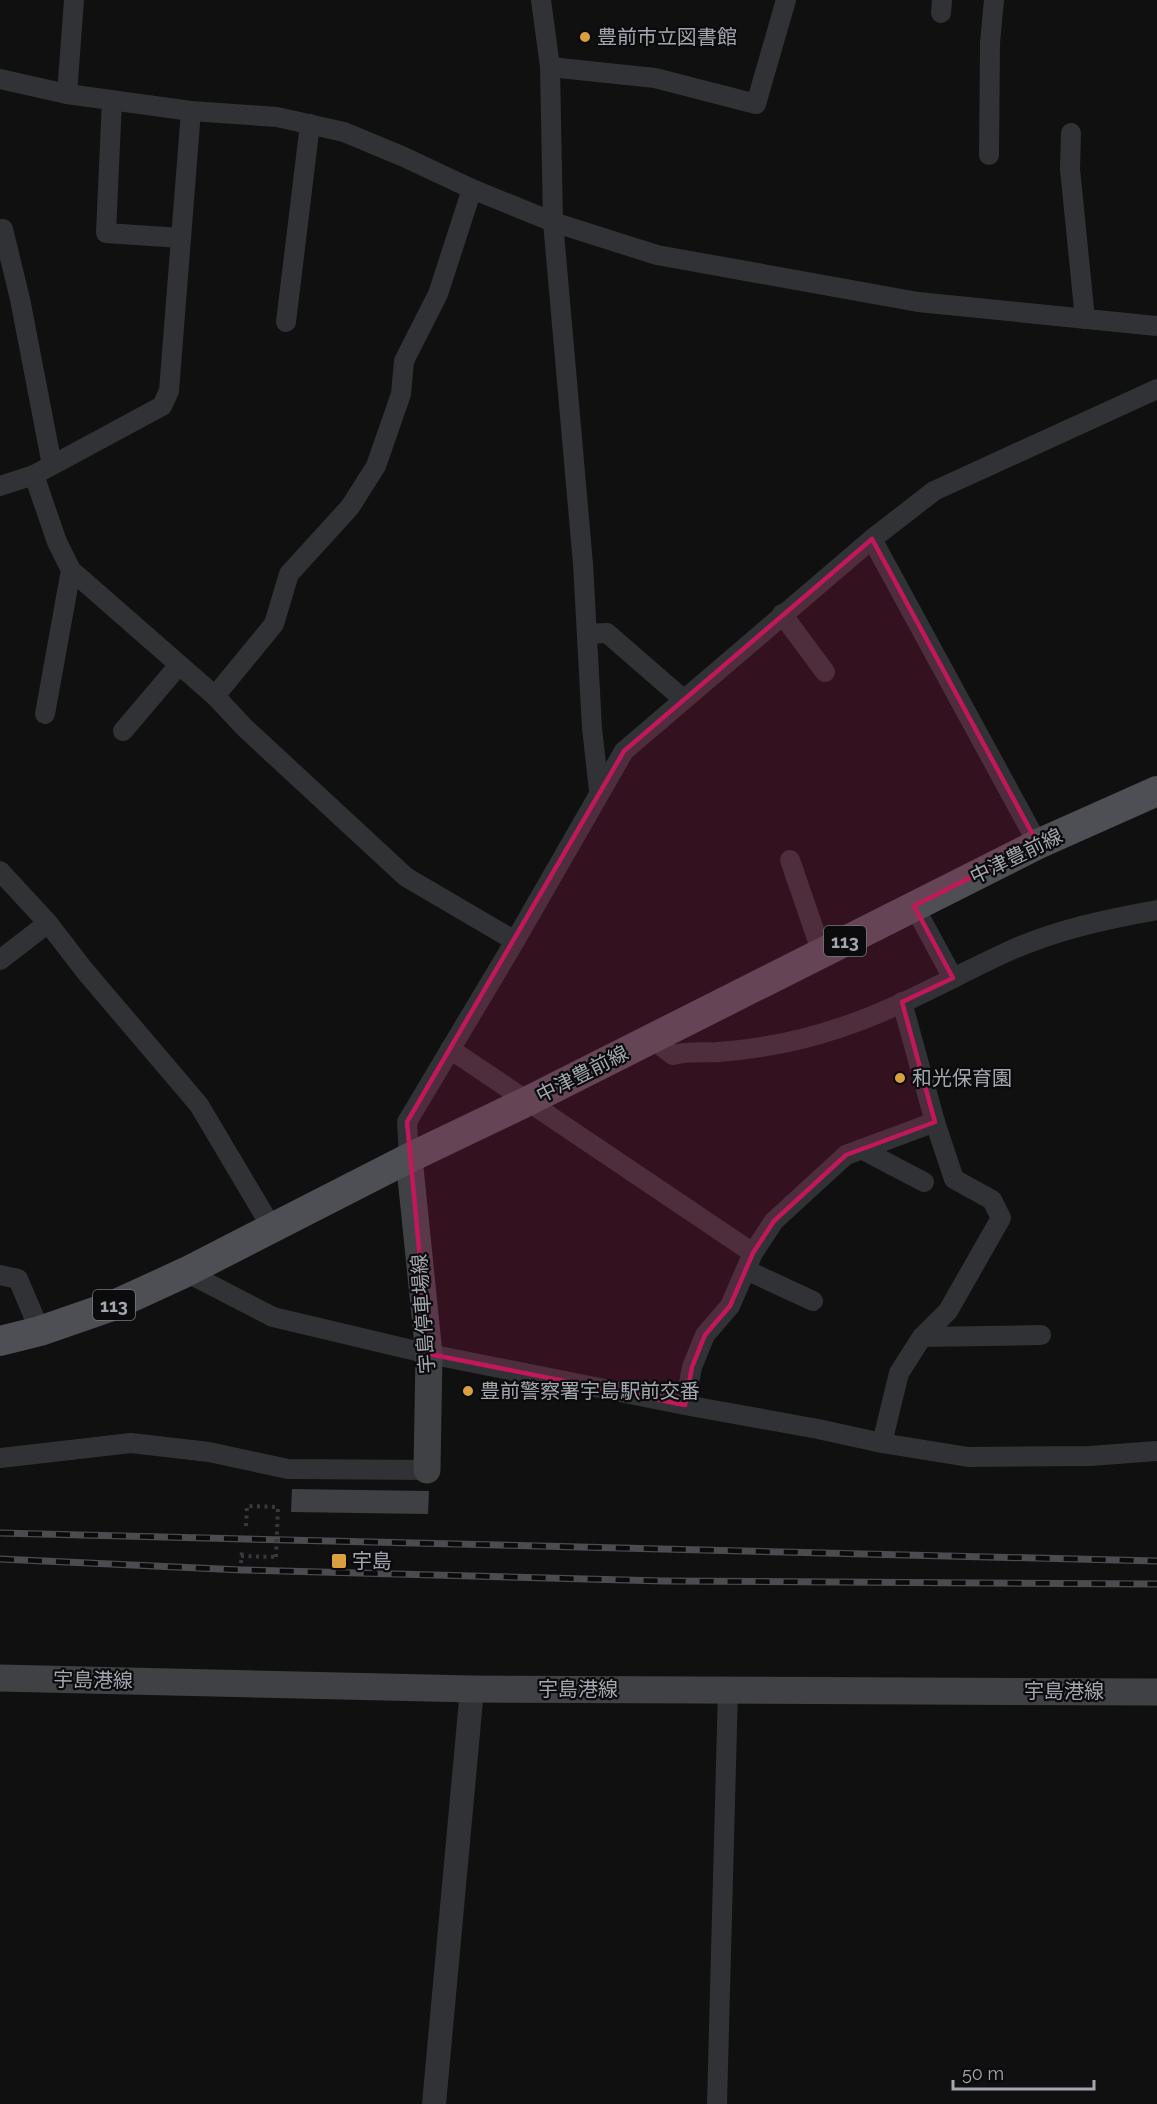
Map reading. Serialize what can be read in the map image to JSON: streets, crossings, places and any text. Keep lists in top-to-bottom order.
{
  "streets": {
    "main road": [
      "中津豊前線",
      "113",
      "宇島停車場線",
      "宇島港線"
    ]
  },
  "crossings": [
    ["中津豊前線", "宇島停車場線"]
  ],
  "places": {
    "other": ["豊前市立図書館", "和光保育園", "豊前警察署宇島駅前交番"],
    "transit": ["宇島"]
  },
  "scale_bar": "50 m"
}
